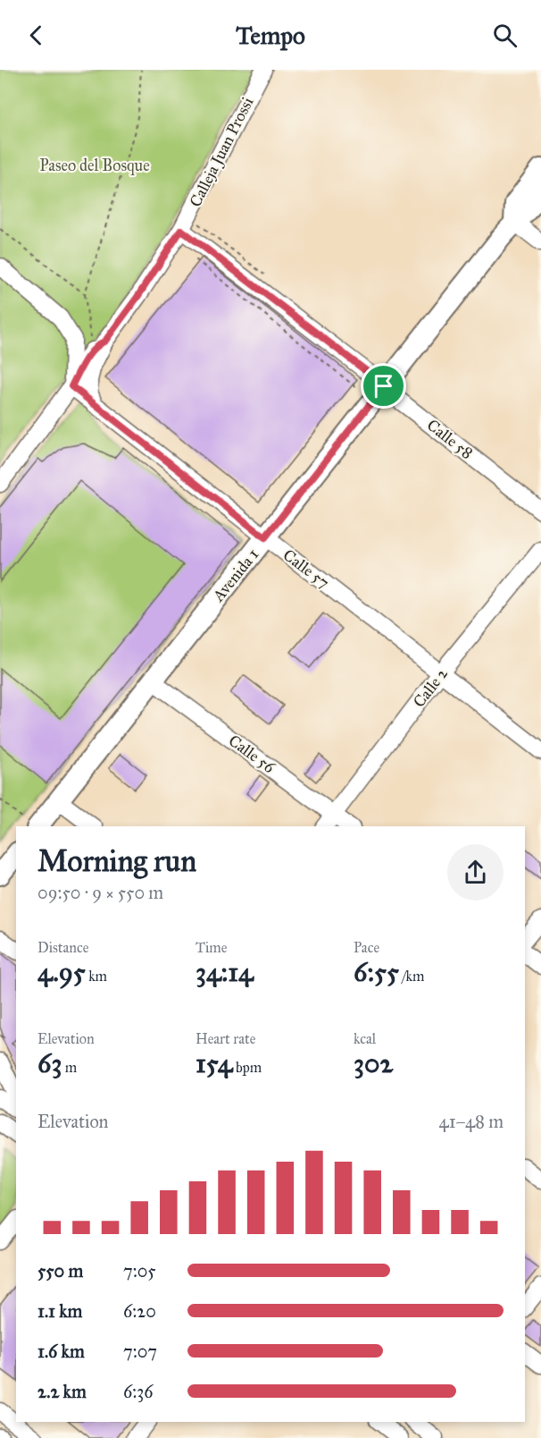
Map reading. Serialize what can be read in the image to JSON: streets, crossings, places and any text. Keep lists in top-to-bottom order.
{
  "streets": {
    "main road": ["Avenida 1"],
    "street": [
      "Calleja Juan Prossi",
      "Calle 58",
      "Calle 57",
      "Calle 2",
      "Calle 56"
    ]
  },
  "crossings": [
    ["Calleja Juan Prossi", "Calle 58"],
    ["Calleja Juan Prossi", "Calle 57"],
    ["Calle 58", "Avenida 1"],
    ["Calle 57", "Avenida 1"],
    ["Calle 57", "Calle 2"],
    ["Avenida 1", "Calle 56"],
    ["Calle 2", "Calle 56"]
  ],
  "parks": ["Paseo del Bosque"],
  "page": {
    "header": "Tempo",
    "heading": ["Morning run", "09:50 · 9 × 550 m"],
    "stats": [
      ["Distance", "4.95 km"],
      ["Time", "34:14"],
      ["Pace", "6:55 /km"],
      ["Elevation", "63 m"],
      ["Heart rate", "154 bpm"],
      ["kcal", "302"]
    ],
    "chart": ["Elevation", "41–48 m"],
    "list": [
      {
        "name": "550 m",
        "note": "7:05"
      },
      {
        "name": "1.1 km",
        "note": "6:20"
      },
      {
        "name": "1.6 km",
        "note": "7:07"
      },
      {
        "name": "2.2 km",
        "note": "6:36"
      }
    ]
  }
}
